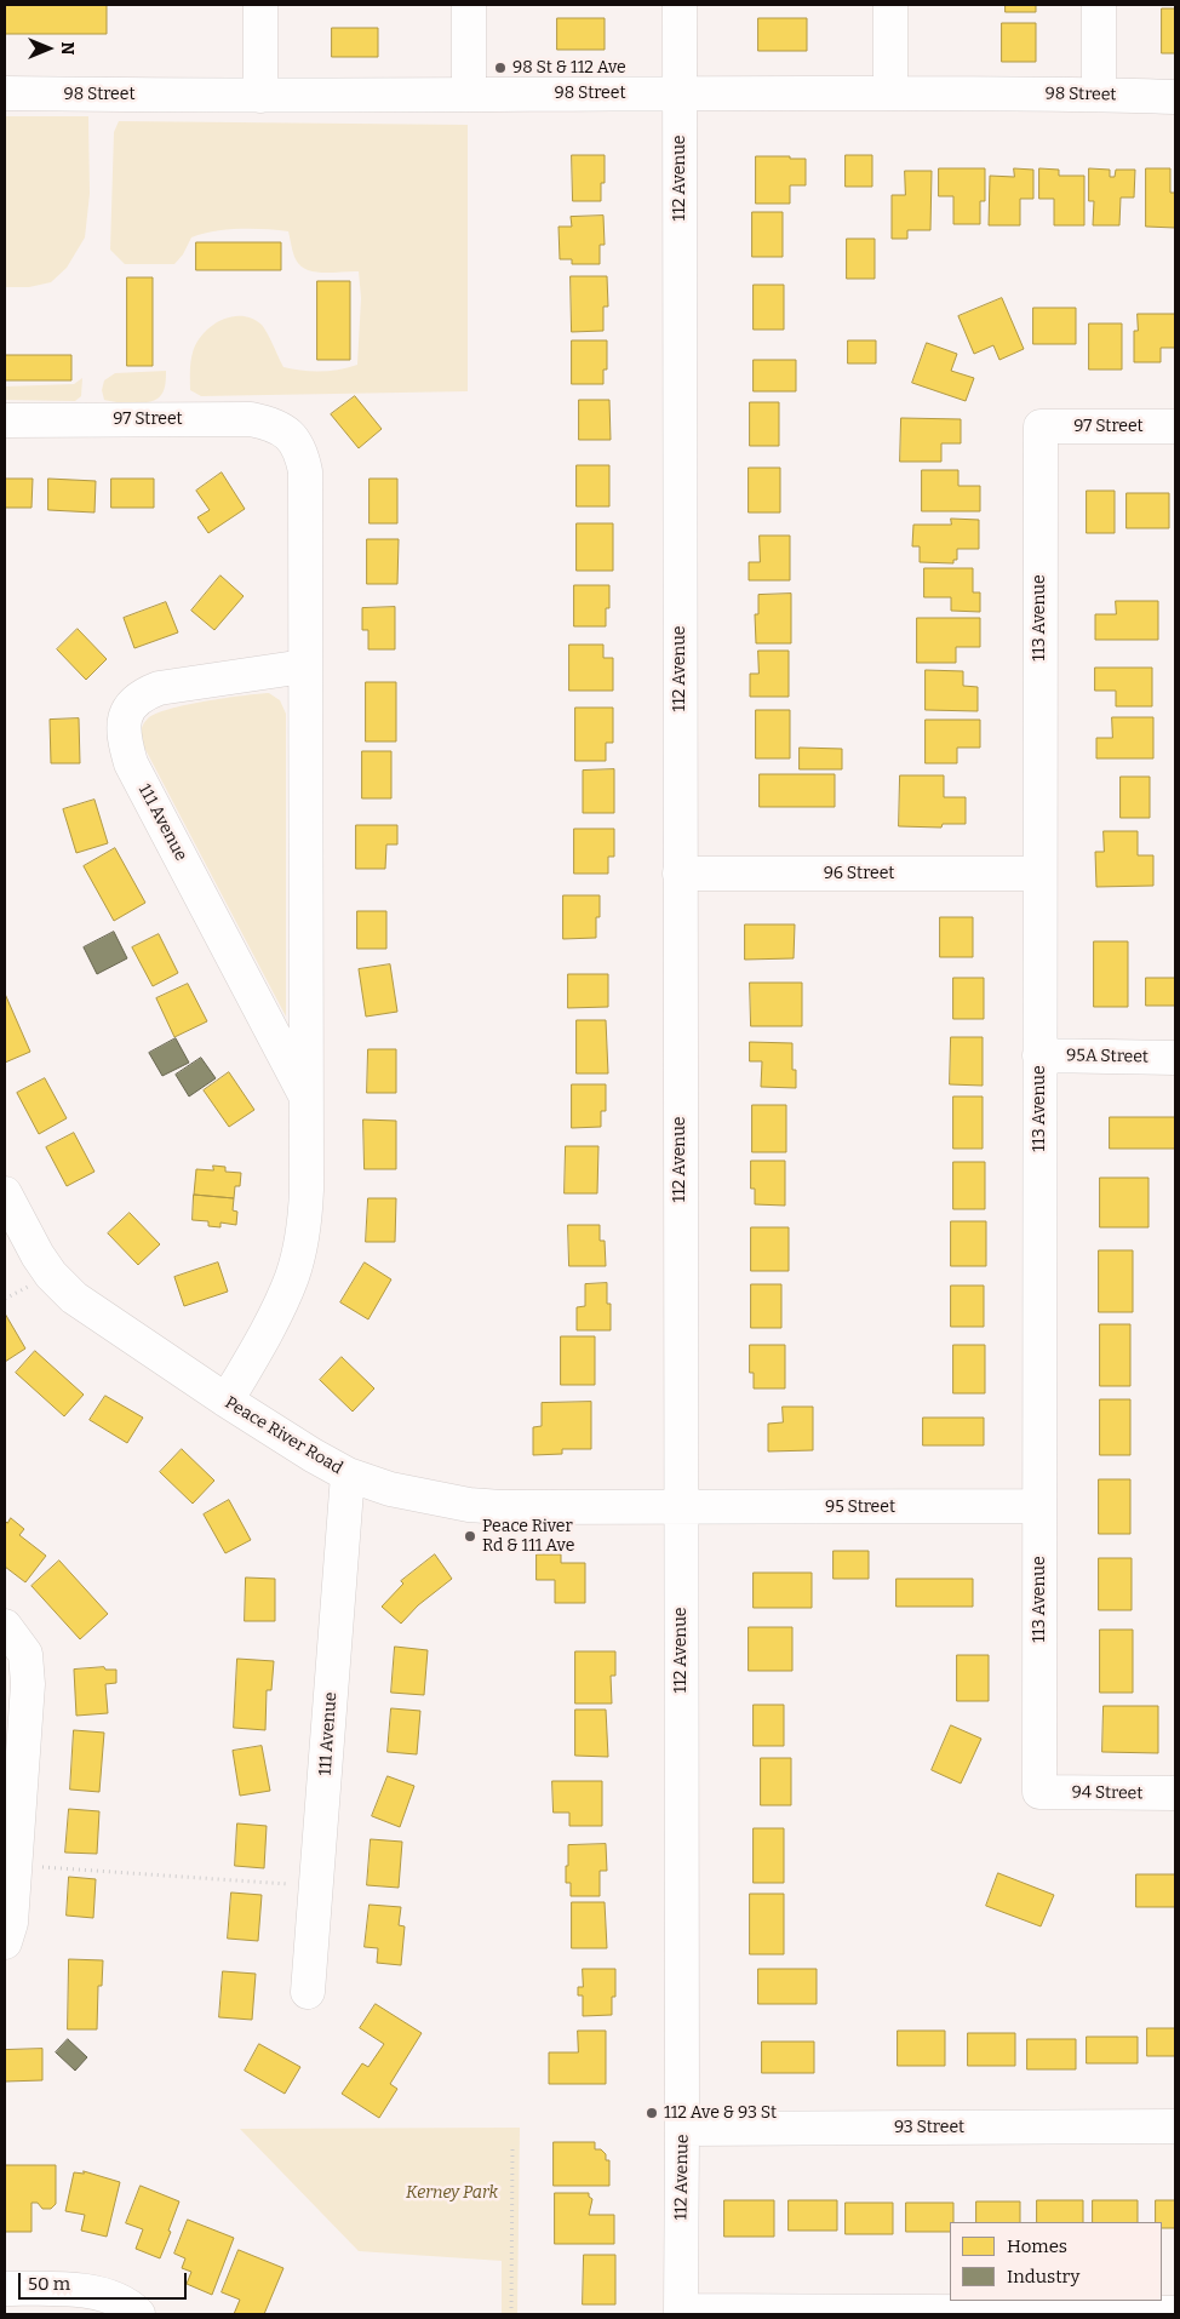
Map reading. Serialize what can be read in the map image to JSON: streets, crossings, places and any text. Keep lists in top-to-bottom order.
{
  "streets": {
    "street": [
      "98 Street",
      "112 Avenue",
      "97 Street",
      "113 Avenue",
      "111 Avenue",
      "96 Street",
      "95A Street",
      "Peace River Road",
      "95 Street",
      "94 Street",
      "93 Street"
    ]
  },
  "crossings": [
    ["98 Street", "112 Avenue"],
    ["112 Avenue", "96 Street"],
    ["112 Avenue", "Peace River Road"],
    ["112 Avenue", "95 Street"],
    ["112 Avenue", "93 Street"],
    ["97 Street", "113 Avenue"],
    ["97 Street", "111 Avenue"],
    ["113 Avenue", "96 Street"],
    ["113 Avenue", "95A Street"],
    ["113 Avenue", "95 Street"],
    ["113 Avenue", "94 Street"],
    ["111 Avenue", "Peace River Road"],
    ["Peace River Road", "95 Street"]
  ],
  "parks": ["Kerney Park"],
  "places": ["98 St & 112 Ave", "Peace River Rd & 111 Ave", "112 Ave & 93 St"],
  "legend": ["Homes", "Industry"],
  "scale_bar": "50 m",
  "north": "right"
}
